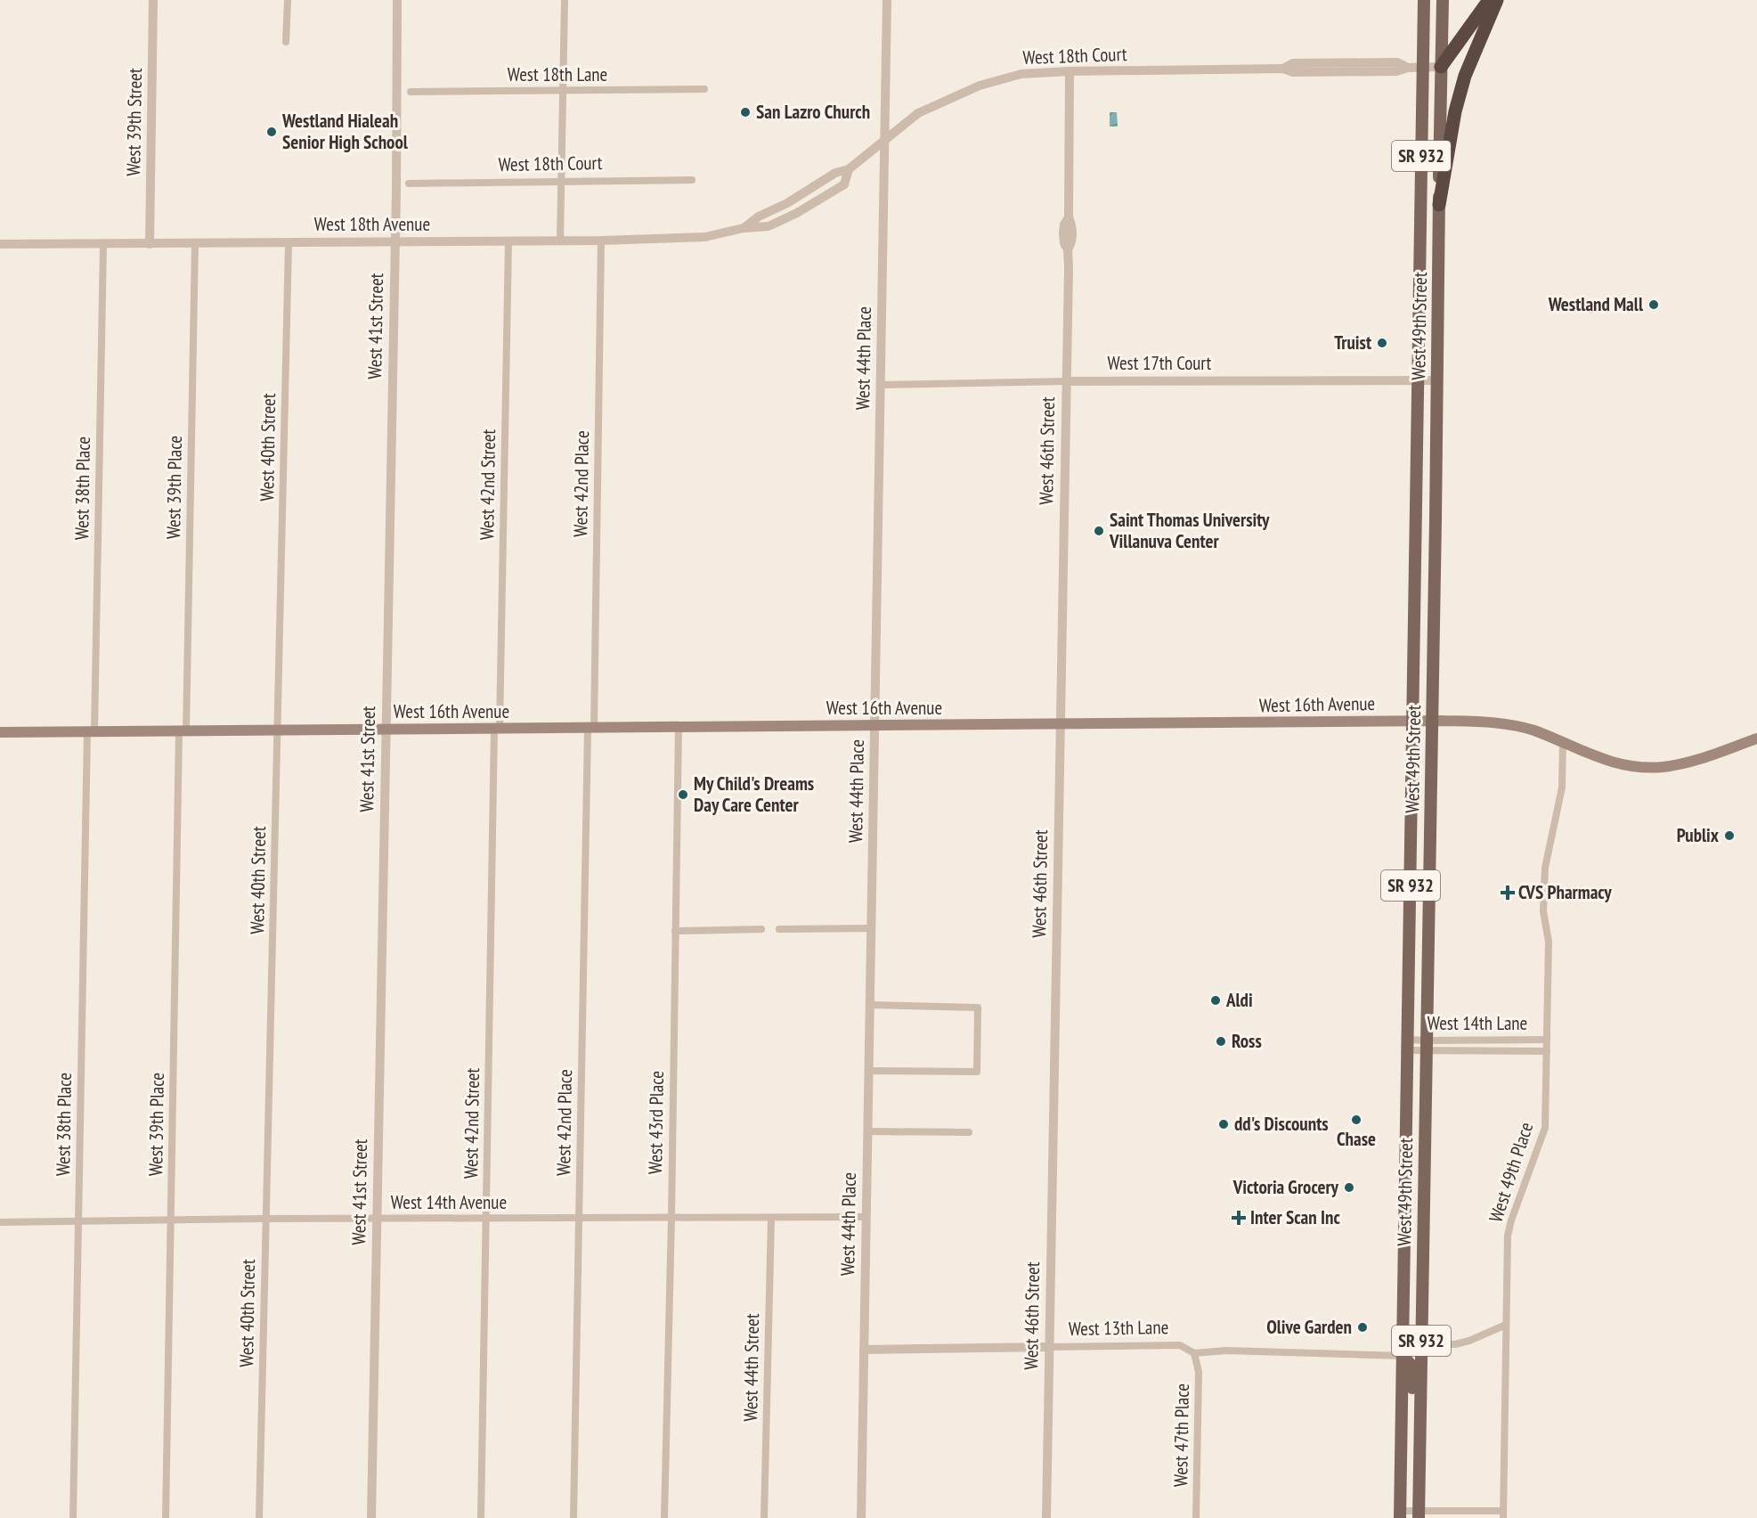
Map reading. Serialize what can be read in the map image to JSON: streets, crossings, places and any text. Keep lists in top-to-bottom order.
{
  "streets": {
    "main road": ["SR 932", "West 49th Street", "West 16th Avenue"],
    "street": [
      "West 18th Court",
      "West 18th Lane",
      "West 39th Street",
      "West 18th Avenue",
      "West 41st Street",
      "West 44th Place",
      "West 17th Court",
      "West 40th Street",
      "West 46th Street",
      "West 42nd Place",
      "West 42nd Street",
      "West 39th Place",
      "West 38th Place",
      "West 14th Lane",
      "West 43rd Place",
      "West 49th Place",
      "West 14th Avenue",
      "West 13th Lane",
      "West 44th Street",
      "West 47th Place"
    ]
  },
  "crossings": [
    ["West 18th Court", "West 18th Avenue"],
    ["West 18th Court", "West 49th Street"],
    ["West 18th Court", "West 44th Place"],
    ["West 18th Court", "West 46th Street"],
    ["West 39th Street", "West 18th Avenue"],
    ["West 18th Avenue", "West 41st Street"],
    ["West 18th Avenue", "West 44th Place"],
    ["West 18th Avenue", "West 40th Street"],
    ["West 18th Avenue", "West 42nd Place"],
    ["West 18th Avenue", "West 42nd Street"],
    ["West 18th Avenue", "West 39th Place"],
    ["West 18th Avenue", "West 38th Place"],
    ["West 41st Street", "West 16th Avenue"],
    ["West 41st Street", "West 14th Avenue"],
    ["West 49th Street", "West 17th Court"],
    ["West 49th Street", "West 16th Avenue"],
    ["West 49th Street", "West 14th Lane"],
    ["West 49th Street", "West 13th Lane"],
    ["West 44th Place", "West 17th Court"],
    ["West 44th Place", "West 16th Avenue"],
    ["West 44th Place", "West 14th Avenue"],
    ["West 44th Place", "West 13th Lane"],
    ["West 17th Court", "West 46th Street"],
    ["West 40th Street", "West 16th Avenue"],
    ["West 40th Street", "West 14th Avenue"],
    ["West 46th Street", "West 16th Avenue"],
    ["West 46th Street", "West 13th Lane"],
    ["West 42nd Place", "West 16th Avenue"],
    ["West 42nd Place", "West 14th Avenue"],
    ["West 42nd Street", "West 16th Avenue"],
    ["West 42nd Street", "West 14th Avenue"],
    ["West 39th Place", "West 16th Avenue"],
    ["West 39th Place", "West 14th Avenue"],
    ["West 38th Place", "West 16th Avenue"],
    ["West 38th Place", "West 14th Avenue"],
    ["West 16th Avenue", "West 43rd Place"],
    ["West 16th Avenue", "West 49th Place"],
    ["West 14th Lane", "West 49th Place"],
    ["West 43rd Place", "West 14th Avenue"],
    ["West 14th Avenue", "West 44th Street"],
    ["West 13th Lane", "West 47th Place"]
  ],
  "places": {
    "other": [
      "San Lazro Church",
      "Westland Hialeah Senior High School",
      "Westland Mall",
      "Truist",
      "Saint Thomas University Villanuva Center",
      "My Child's Dreams Day Care Center",
      "Publix",
      "Aldi",
      "Ross",
      "Chase",
      "dd's Discounts",
      "Victoria Grocery",
      "Olive Garden"
    ],
    "health": ["CVS Pharmacy", "Inter Scan Inc"]
  }
}
